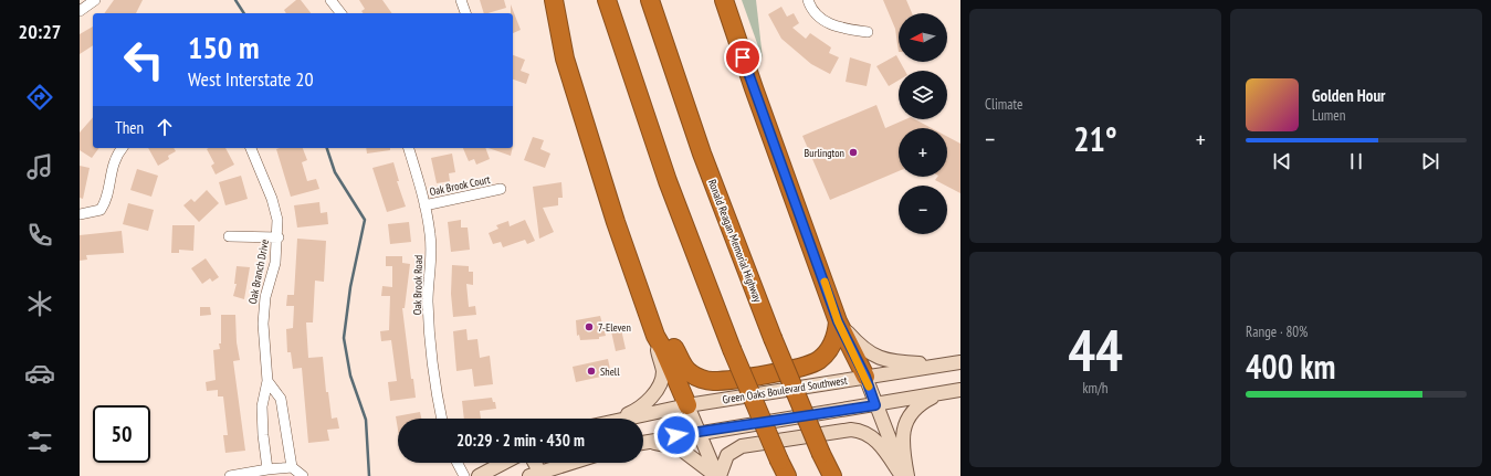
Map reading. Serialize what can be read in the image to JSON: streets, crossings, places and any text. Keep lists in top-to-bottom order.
{
  "streets": {
    "highway": ["Ronald Reagan Memorial Highway"],
    "main road": ["Green Oaks Boulevard Southwest"],
    "street": ["Oak Brook Court", "Oak Branch Drive", "Oak Brook Road"]
  },
  "crossings": [
    ["Oak Brook Court", "Oak Brook Road"]
  ],
  "places": ["Burlington", "7-Eleven", "Shell"],
  "north": "left",
  "page": {
    "tabs": "20:27",
    "tile": [
      "Climate",
      ["44", "km/h"],
      ["Range · 80%", "400 km"]
    ],
    "map_buttons": ["+", "−"],
    "turn": ["150 m", "West Interstate 20"],
    "song": ["Golden Hour", "Lumen"],
    "then": "Then",
    "heat": ["−", "21°", "+"],
    "limit": "50",
    "trip": "20:29 · 2 min · 430 m"
  }
}
